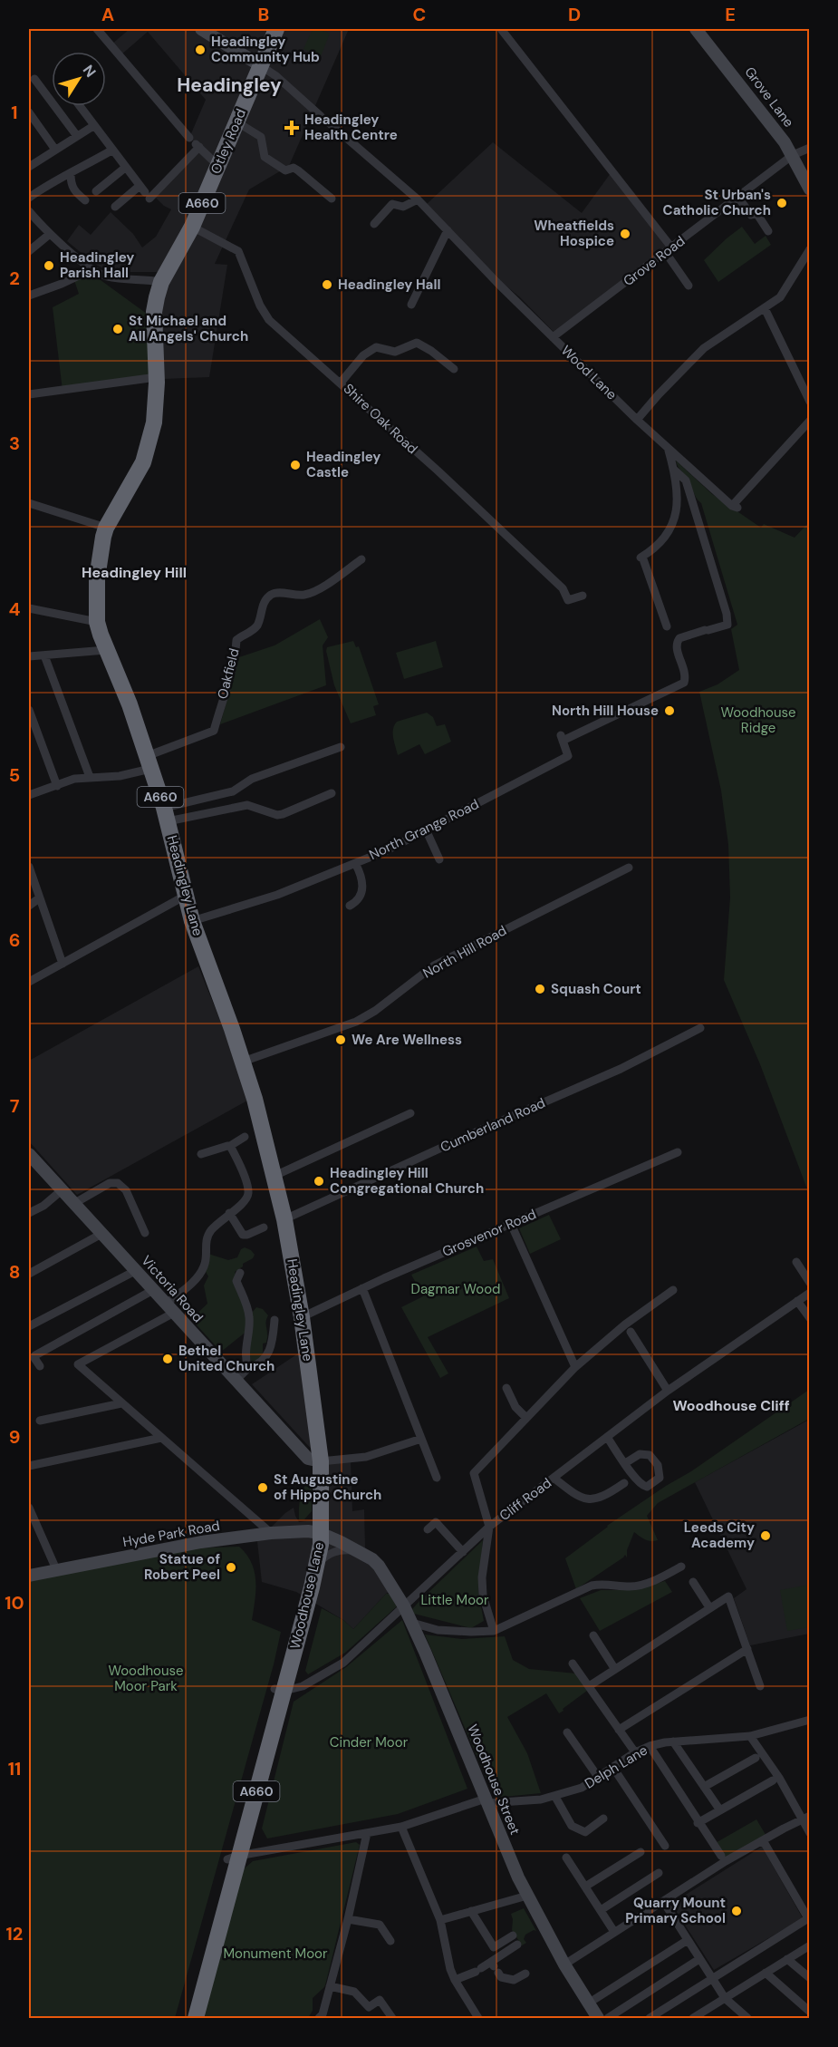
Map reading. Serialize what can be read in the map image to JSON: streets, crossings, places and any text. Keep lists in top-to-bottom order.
{
  "streets": {
    "highway": [
      "Otley Road",
      "A660",
      "Headingley Lane",
      "Woodhouse Lane"
    ],
    "street": [
      "Grove Lane",
      "Grove Road",
      "Wood Lane",
      "Shire Oak Road",
      "Oakfield",
      "North Grange Road",
      "North Hill Road",
      "Cumberland Road",
      "Grosvenor Road",
      "Victoria Road",
      "Cliff Road",
      "Hyde Park Road",
      "Delph Lane",
      "Woodhouse Street"
    ]
  },
  "crossings": [
    ["Grove Lane", "Grove Road"],
    ["Otley Road", "Wood Lane"],
    ["Otley Road", "Shire Oak Road"],
    ["Otley Road", "Headingley Lane"],
    ["Grove Road", "Wood Lane"],
    ["Oakfield", "Headingley Lane"],
    ["North Grange Road", "Headingley Lane"],
    ["Headingley Lane", "North Hill Road"],
    ["Headingley Lane", "Cumberland Road"],
    ["Headingley Lane", "Grosvenor Road"],
    ["Headingley Lane", "Victoria Road"],
    ["Headingley Lane", "Hyde Park Road"],
    ["Headingley Lane", "Woodhouse Lane"],
    ["Headingley Lane", "Woodhouse Street"],
    ["Cliff Road", "Woodhouse Lane"],
    ["Cliff Road", "Woodhouse Street"],
    ["Hyde Park Road", "Woodhouse Lane"],
    ["Hyde Park Road", "Woodhouse Street"],
    ["Woodhouse Lane", "Delph Lane"],
    ["Woodhouse Lane", "Woodhouse Street"],
    ["Delph Lane", "Woodhouse Street"]
  ],
  "districts": ["Headingley", "Headingley Hill", "Woodhouse Cliff"],
  "parks": [
    "Woodhouse Ridge",
    "Dagmar Wood",
    "Little Moor",
    "Woodhouse Moor Park",
    "Cinder Moor",
    "Monument Moor"
  ],
  "places": {
    "other": [
      "Headingley Community Hub",
      "St Urban's Catholic Church",
      "Wheatfields Hospice",
      "Headingley Parish Hall",
      "Headingley Hall",
      "St Michael and All Angels' Church",
      "Headingley Castle",
      "North Hill House",
      "Squash Court",
      "We Are Wellness",
      "Headingley Hill Congregational Church",
      "Bethel United Church",
      "St Augustine of Hippo Church",
      "Leeds City Academy",
      "Statue of Robert Peel",
      "Quarry Mount Primary School"
    ],
    "health": ["Headingley Health Centre"]
  },
  "north": "top right",
  "grid": {
    "columns": [
      "A",
      "B",
      "C",
      "D",
      "E"
    ],
    "rows": [
      "1",
      "2",
      "3",
      "4",
      "5",
      "6",
      "7",
      "8",
      "9",
      "10",
      "11",
      "12"
    ]
  }
}
